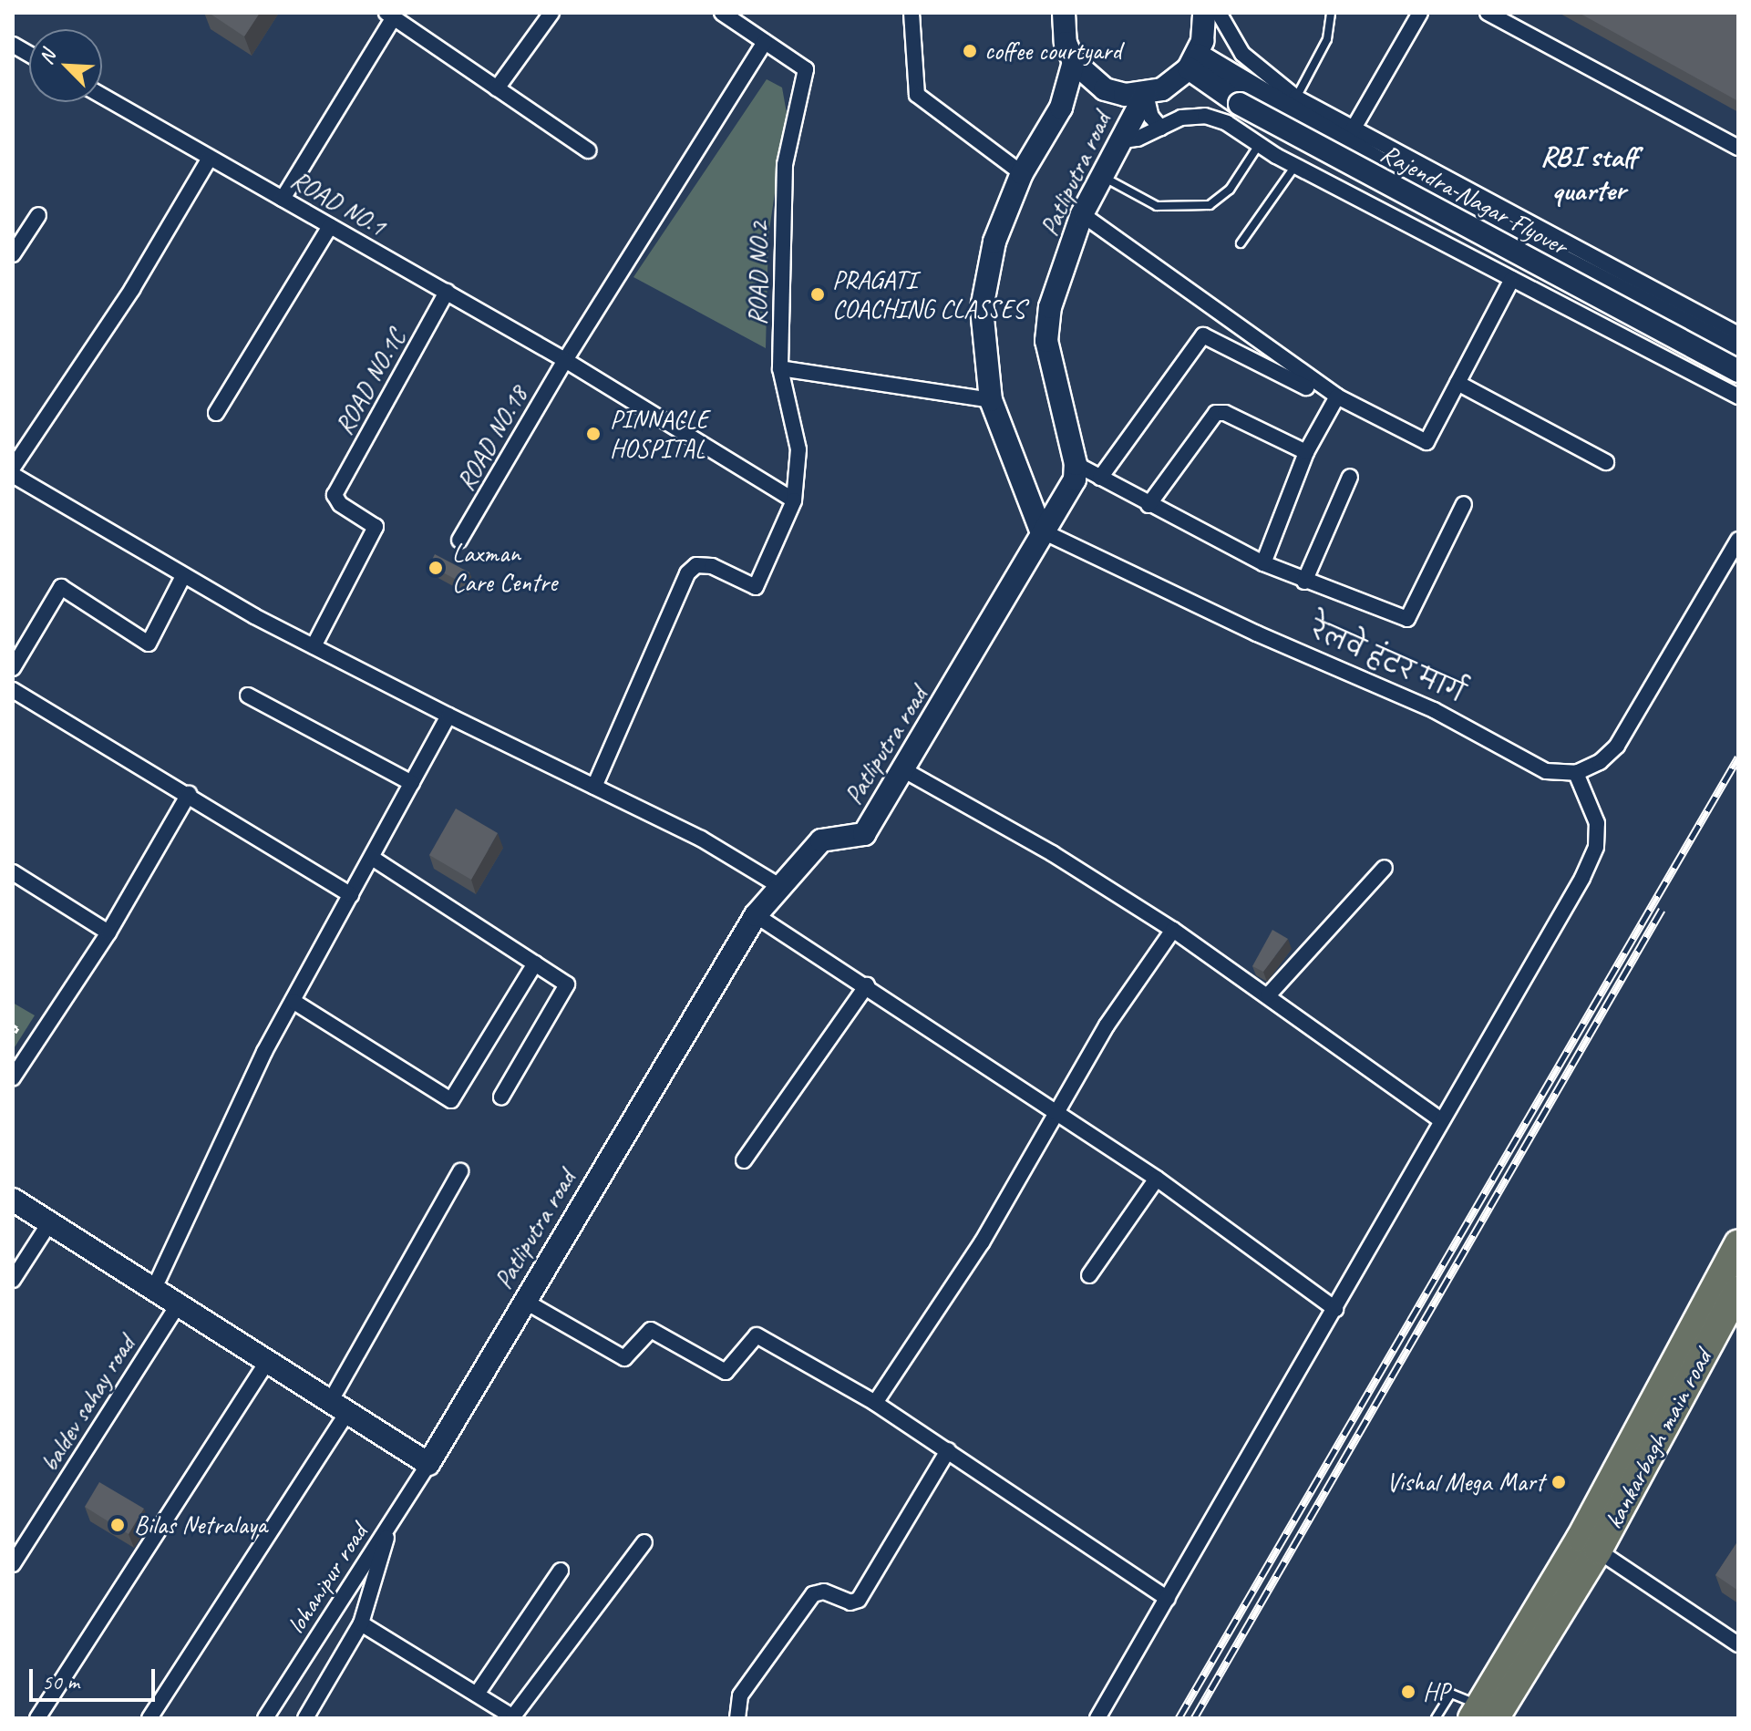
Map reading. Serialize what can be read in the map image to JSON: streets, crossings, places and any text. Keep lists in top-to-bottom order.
{
  "streets": {
    "highway": ["kankarbagh main road"],
    "street": [
      "Patliputra road",
      "Rajendra Nagar Flyover",
      "ROAD NO.1",
      "ROAD NO.2",
      "ROAD NO.1C",
      "ROAD NO.18",
      "रेलवे हंटर मार्ग",
      "baldev sahay road",
      "lohanipur road"
    ]
  },
  "crossings": [
    ["Patliputra road", "रेलवे हंटर मार्ग"],
    ["Patliputra road", "lohanipur road"],
    ["ROAD NO.1", "ROAD NO.1C"],
    ["ROAD NO.1", "ROAD NO.18"]
  ],
  "districts": ["RBI staff quarter"],
  "places": [
    "coffee courtyard",
    "PRAGATI COACHING CLASSES",
    "PINNACLE HOSPITAL",
    "Laxman Care Centre",
    "Vishal Mega Mart",
    "Bilas Netralaya",
    "HP"
  ],
  "scale_bar": "50 m",
  "north": "top left"
}
